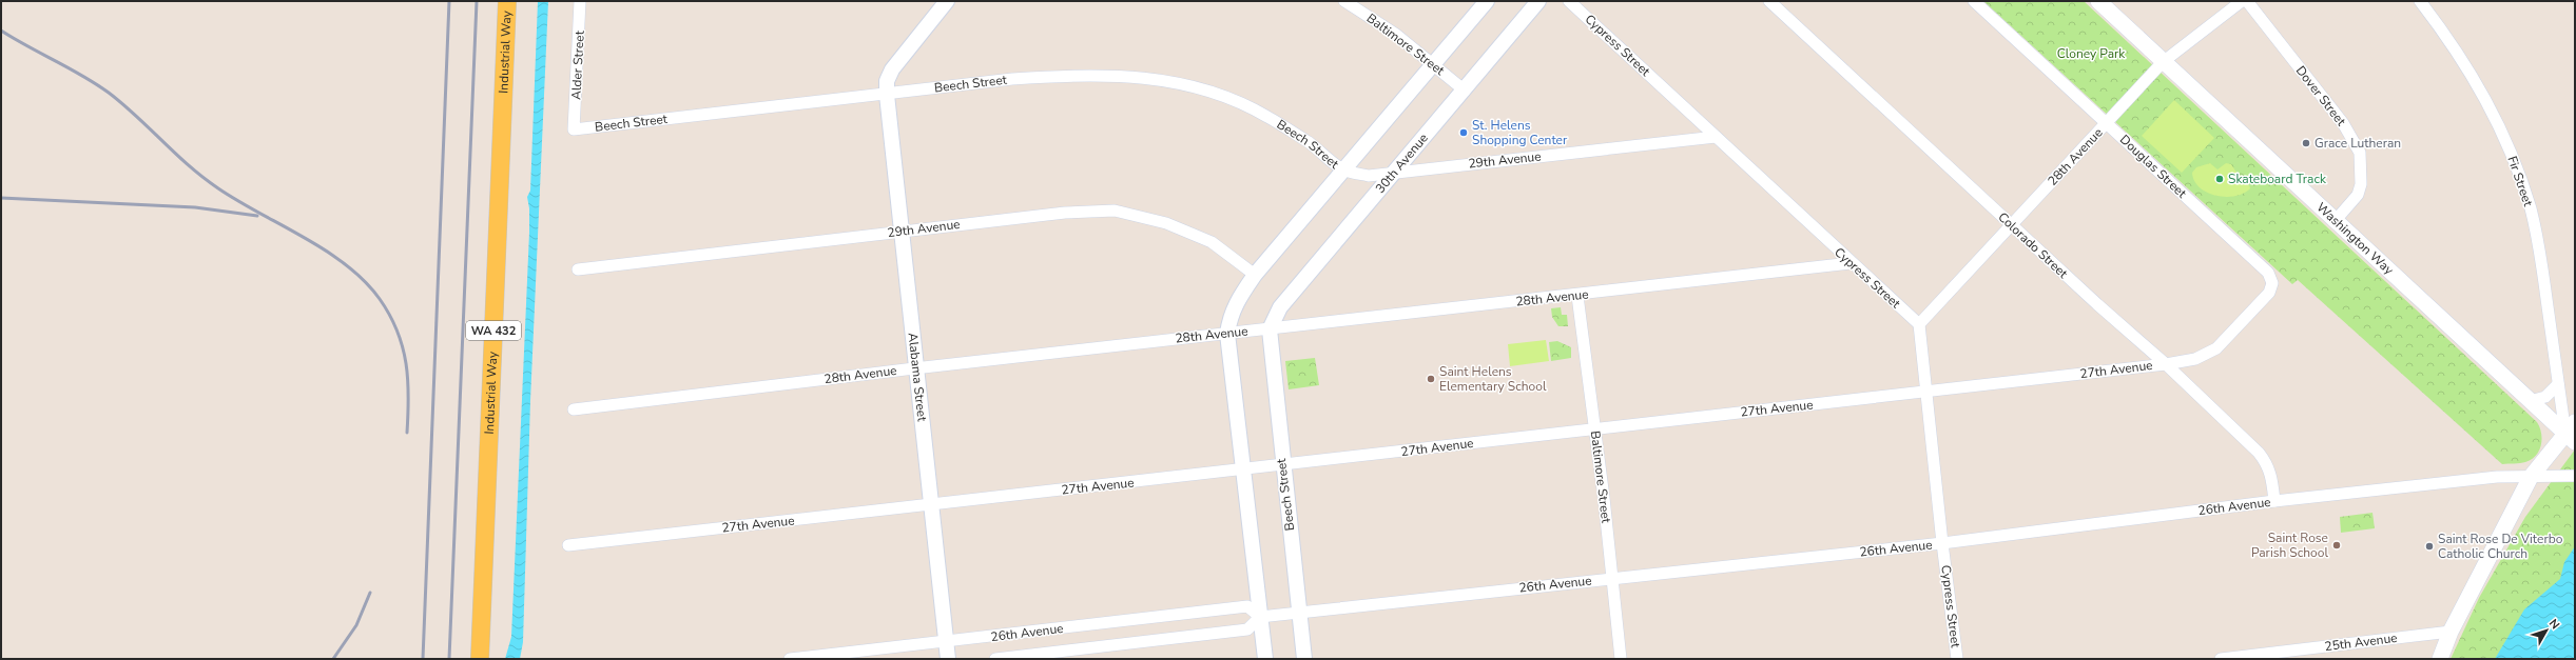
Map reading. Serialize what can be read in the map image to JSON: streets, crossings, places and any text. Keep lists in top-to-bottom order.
{
  "streets": {
    "main road": ["Industrial Way", "Washington Way", "WA 432"],
    "street": [
      "Baltimore Street",
      "Cypress Street",
      "Alder Street",
      "Beech Street",
      "Dover Street",
      "28th Avenue",
      "29th Avenue",
      "30th Avenue",
      "Douglas Street",
      "Fir Street",
      "Colorado Street",
      "27th Avenue",
      "Alabama Street",
      "26th Avenue",
      "25th Avenue"
    ]
  },
  "crossings": [
    ["Baltimore Street", "28th Avenue"],
    ["Baltimore Street", "30th Avenue"],
    ["Baltimore Street", "27th Avenue"],
    ["Baltimore Street", "26th Avenue"],
    ["Cypress Street", "28th Avenue"],
    ["Cypress Street", "29th Avenue"],
    ["Cypress Street", "27th Avenue"],
    ["Cypress Street", "26th Avenue"],
    ["Alder Street", "Beech Street"],
    ["Beech Street", "28th Avenue"],
    ["Beech Street", "29th Avenue"],
    ["Beech Street", "30th Avenue"],
    ["Beech Street", "27th Avenue"],
    ["Beech Street", "Alabama Street"],
    ["Beech Street", "26th Avenue"],
    ["Dover Street", "Washington Way"],
    ["28th Avenue", "30th Avenue"],
    ["28th Avenue", "Douglas Street"],
    ["28th Avenue", "Washington Way"],
    ["28th Avenue", "Colorado Street"],
    ["28th Avenue", "Alabama Street"],
    ["29th Avenue", "30th Avenue"],
    ["29th Avenue", "Alabama Street"],
    ["Douglas Street", "27th Avenue"],
    ["Fir Street", "Washington Way"],
    ["Colorado Street", "27th Avenue"],
    ["Colorado Street", "26th Avenue"],
    ["27th Avenue", "Alabama Street"],
    ["Alabama Street", "26th Avenue"]
  ],
  "parks": ["Cloney Park"],
  "places": [
    "St. Helens Shopping Center",
    "Grace Lutheran",
    "Skateboard Track",
    "Saint Helens Elementary School",
    "Saint Rose Parish School",
    "Saint Rose De Viterbo Catholic Church"
  ],
  "north": "top right"
}
